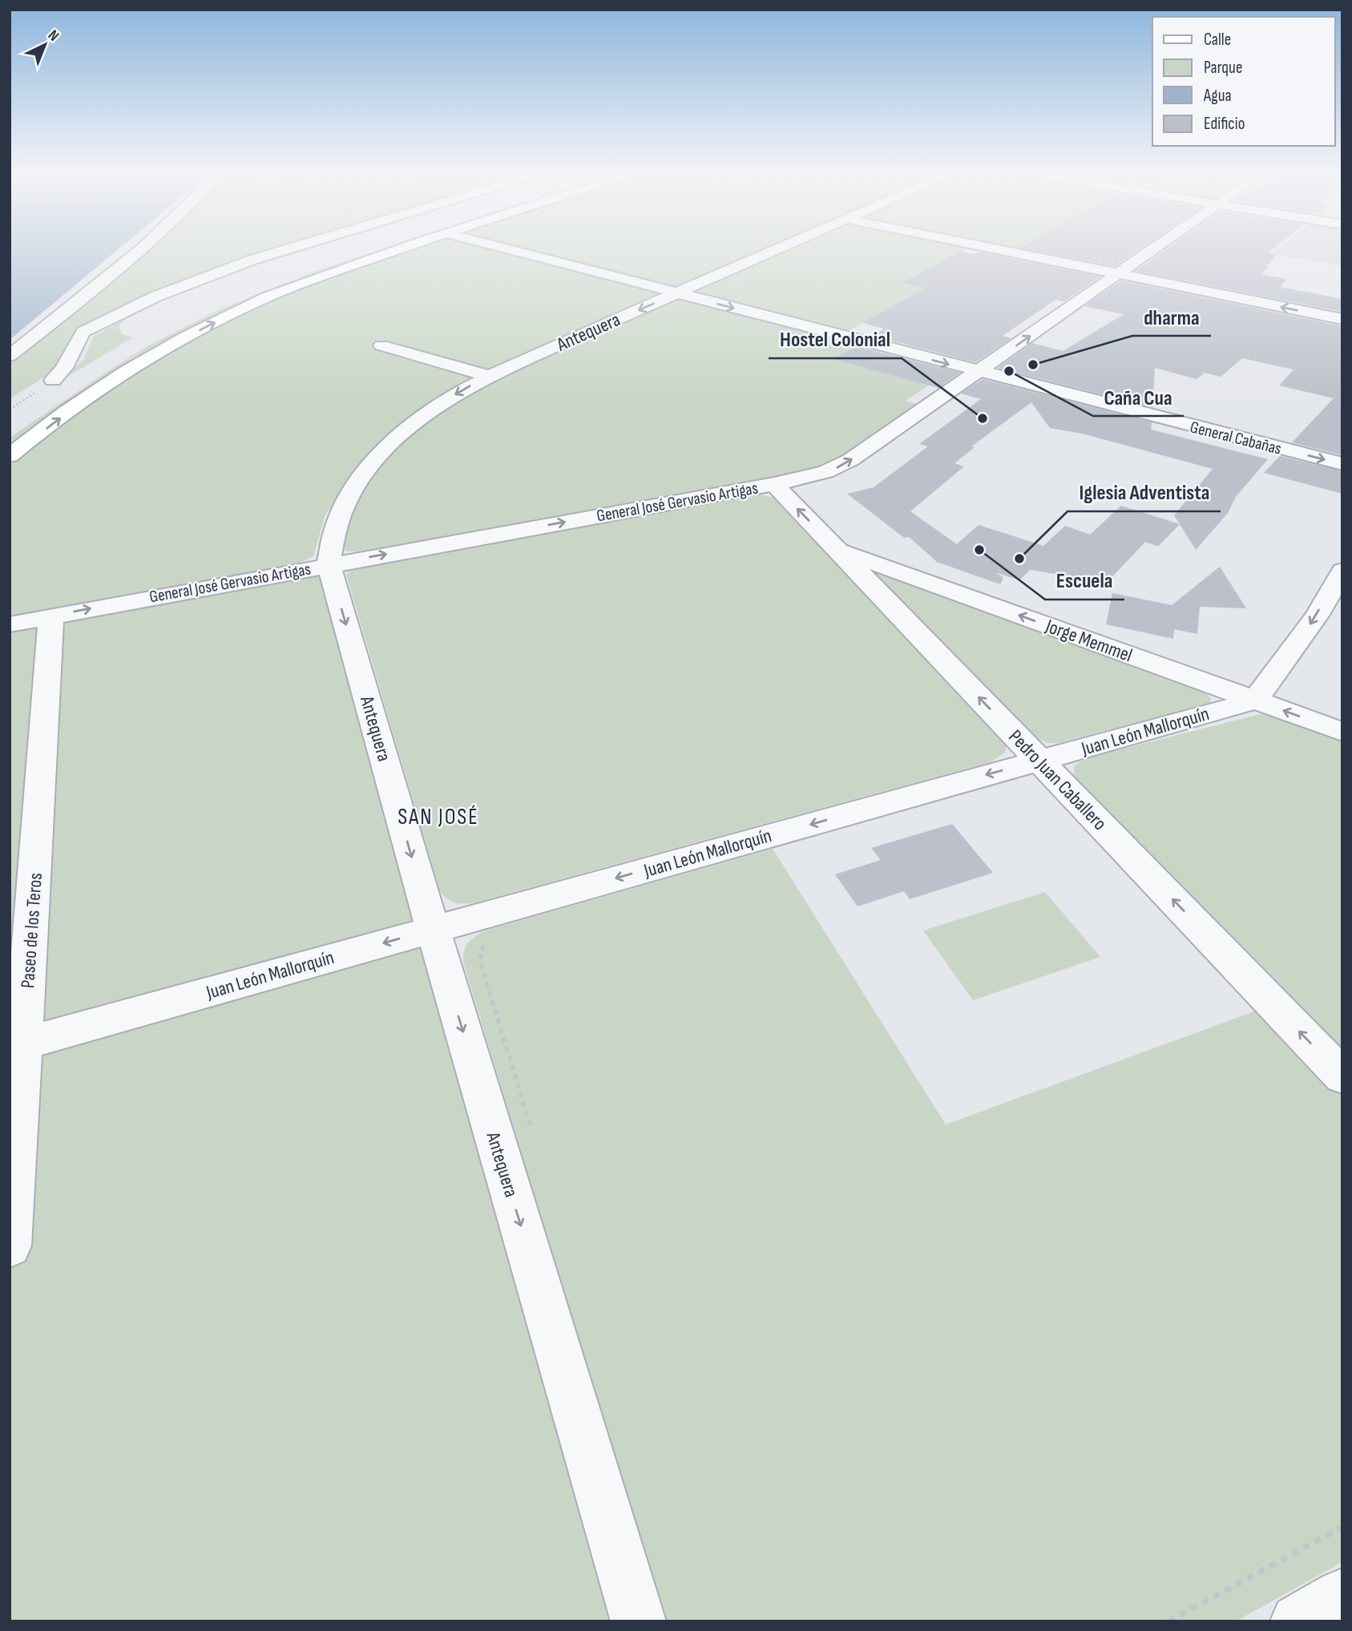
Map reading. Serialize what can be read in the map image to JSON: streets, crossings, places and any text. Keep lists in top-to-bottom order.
{
  "streets": {
    "street": [
      "Antequera",
      "General Cabañas",
      "General José Gervasio Artigas",
      "Jorge Memmel",
      "Juan León Mallorquín",
      "Pedro Juan Caballero",
      "Paseo de los Teros"
    ]
  },
  "crossings": [
    ["Antequera", "General Cabañas"],
    ["Antequera", "General José Gervasio Artigas"],
    ["Antequera", "Juan León Mallorquín"],
    ["General Cabañas", "General José Gervasio Artigas"],
    ["General José Gervasio Artigas", "Pedro Juan Caballero"],
    ["General José Gervasio Artigas", "Paseo de los Teros"],
    ["Jorge Memmel", "Juan León Mallorquín"],
    ["Jorge Memmel", "Pedro Juan Caballero"],
    ["Juan León Mallorquín", "Pedro Juan Caballero"],
    ["Juan León Mallorquín", "Paseo de los Teros"]
  ],
  "one_way": [
    "Antequera",
    "General José Gervasio Artigas",
    "Jorge Memmel",
    "Juan León Mallorquín",
    "Pedro Juan Caballero"
  ],
  "districts": ["SAN JOSÉ"],
  "places": [
    "dharma",
    "Caña Cua",
    "Hostel Colonial",
    "Escuela",
    "Iglesia Adventista"
  ],
  "legend": [
    "Calle",
    "Parque",
    "Agua",
    "Edificio"
  ],
  "north": "top right"
}
